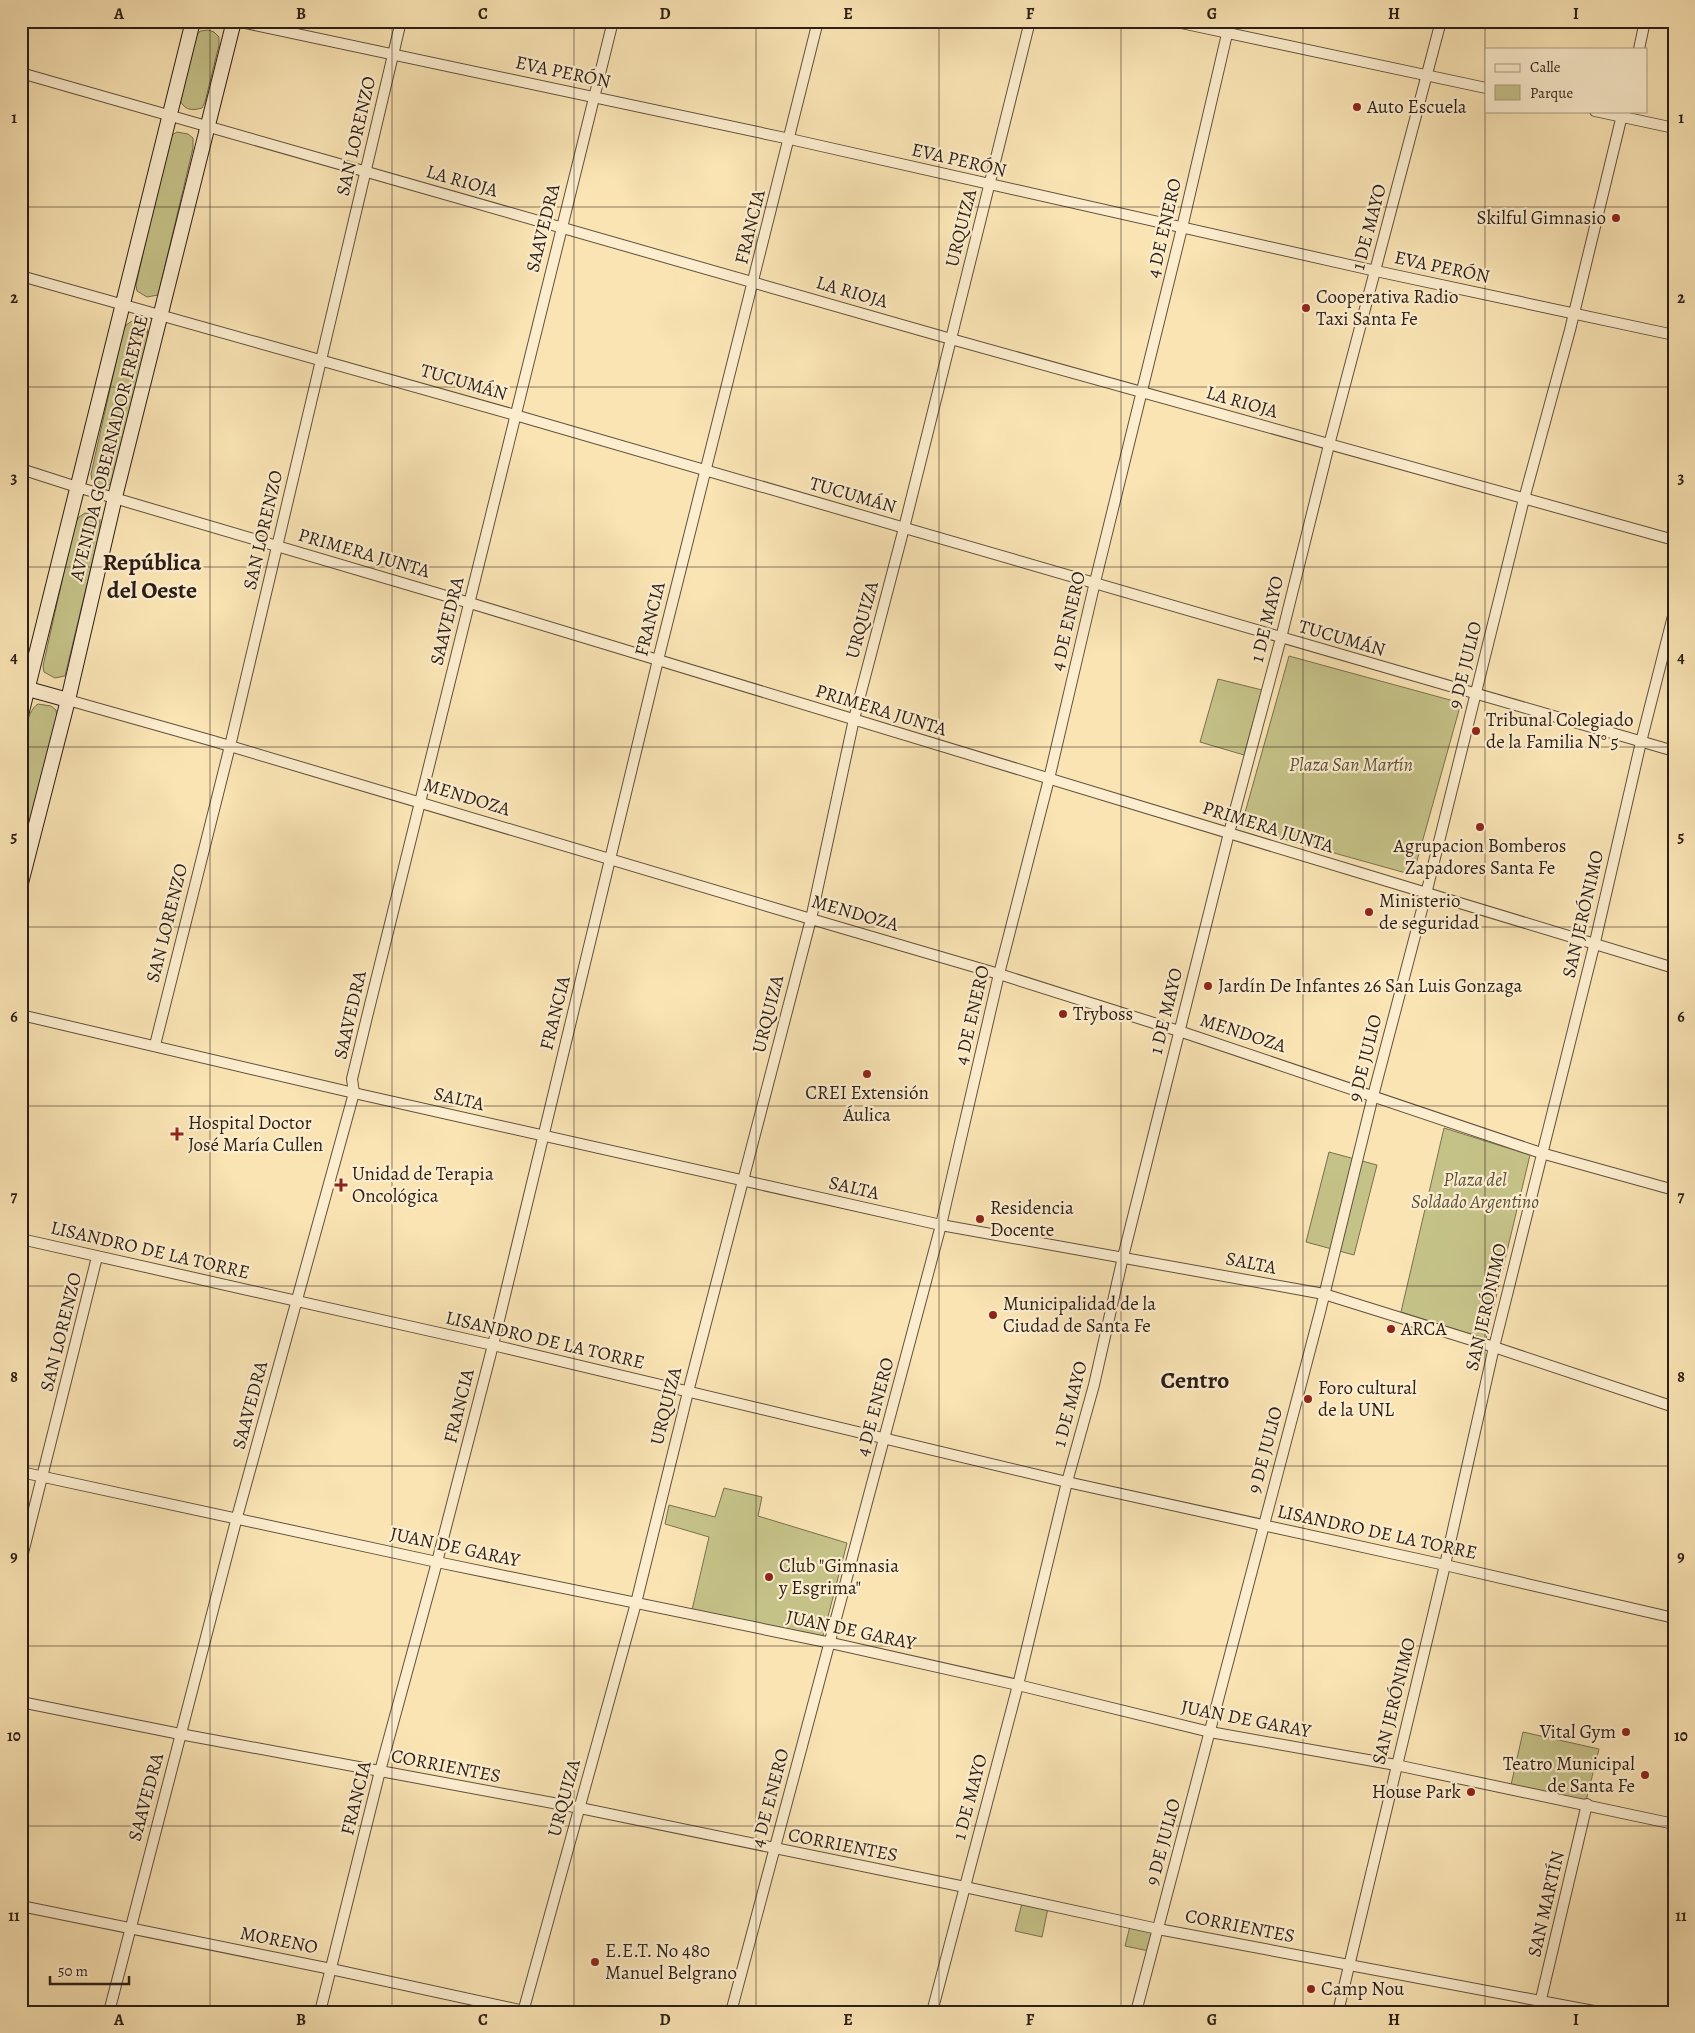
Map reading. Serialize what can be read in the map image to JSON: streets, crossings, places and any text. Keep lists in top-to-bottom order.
{
  "streets": {
    "main road": ["AVENIDA GOBERNADOR FREYRE", "MENDOZA"],
    "street": [
      "EVA PERÓN",
      "SAN LORENZO",
      "LA RIOJA",
      "FRANCIA",
      "1 DE MAYO",
      "SAAVEDRA",
      "URQUIZA",
      "4 DE ENERO",
      "TUCUMÁN",
      "PRIMERA JUNTA",
      "9 DE JULIO",
      "SAN JERÓNIMO",
      "SALTA",
      "LISANDRO DE LA TORRE",
      "JUAN DE GARAY",
      "CORRIENTES",
      "SAN MARTÍN",
      "MORENO"
    ]
  },
  "crossings": [
    ["EVA PERÓN", "SAN LORENZO"],
    ["EVA PERÓN", "FRANCIA"],
    ["EVA PERÓN", "1 DE MAYO"],
    ["EVA PERÓN", "SAAVEDRA"],
    ["EVA PERÓN", "URQUIZA"],
    ["EVA PERÓN", "4 DE ENERO"],
    ["EVA PERÓN", "AVENIDA GOBERNADOR FREYRE"],
    ["EVA PERÓN", "9 DE JULIO"],
    ["SAN LORENZO", "LA RIOJA"],
    ["SAN LORENZO", "TUCUMÁN"],
    ["SAN LORENZO", "PRIMERA JUNTA"],
    ["SAN LORENZO", "MENDOZA"],
    ["SAN LORENZO", "SALTA"],
    ["SAN LORENZO", "LISANDRO DE LA TORRE"],
    ["SAN LORENZO", "JUAN DE GARAY"],
    ["LA RIOJA", "FRANCIA"],
    ["LA RIOJA", "1 DE MAYO"],
    ["LA RIOJA", "SAAVEDRA"],
    ["LA RIOJA", "URQUIZA"],
    ["LA RIOJA", "4 DE ENERO"],
    ["LA RIOJA", "AVENIDA GOBERNADOR FREYRE"],
    ["LA RIOJA", "9 DE JULIO"],
    ["FRANCIA", "TUCUMÁN"],
    ["FRANCIA", "PRIMERA JUNTA"],
    ["FRANCIA", "MENDOZA"],
    ["FRANCIA", "SALTA"],
    ["FRANCIA", "LISANDRO DE LA TORRE"],
    ["FRANCIA", "JUAN DE GARAY"],
    ["FRANCIA", "CORRIENTES"],
    ["FRANCIA", "MORENO"],
    ["1 DE MAYO", "TUCUMÁN"],
    ["1 DE MAYO", "PRIMERA JUNTA"],
    ["1 DE MAYO", "MENDOZA"],
    ["1 DE MAYO", "SALTA"],
    ["1 DE MAYO", "LISANDRO DE LA TORRE"],
    ["1 DE MAYO", "JUAN DE GARAY"],
    ["1 DE MAYO", "CORRIENTES"],
    ["SAAVEDRA", "TUCUMÁN"],
    ["SAAVEDRA", "PRIMERA JUNTA"],
    ["SAAVEDRA", "MENDOZA"],
    ["SAAVEDRA", "SALTA"],
    ["SAAVEDRA", "LISANDRO DE LA TORRE"],
    ["SAAVEDRA", "JUAN DE GARAY"],
    ["SAAVEDRA", "CORRIENTES"],
    ["SAAVEDRA", "MORENO"],
    ["URQUIZA", "TUCUMÁN"],
    ["URQUIZA", "PRIMERA JUNTA"],
    ["URQUIZA", "MENDOZA"],
    ["URQUIZA", "SALTA"],
    ["URQUIZA", "LISANDRO DE LA TORRE"],
    ["URQUIZA", "JUAN DE GARAY"],
    ["URQUIZA", "CORRIENTES"],
    ["URQUIZA", "MORENO"],
    ["4 DE ENERO", "TUCUMÁN"],
    ["4 DE ENERO", "PRIMERA JUNTA"],
    ["4 DE ENERO", "MENDOZA"],
    ["4 DE ENERO", "SALTA"],
    ["4 DE ENERO", "LISANDRO DE LA TORRE"],
    ["4 DE ENERO", "JUAN DE GARAY"],
    ["4 DE ENERO", "CORRIENTES"],
    ["TUCUMÁN", "AVENIDA GOBERNADOR FREYRE"],
    ["TUCUMÁN", "9 DE JULIO"],
    ["TUCUMÁN", "SAN JERÓNIMO"],
    ["AVENIDA GOBERNADOR FREYRE", "PRIMERA JUNTA"],
    ["AVENIDA GOBERNADOR FREYRE", "MENDOZA"],
    ["PRIMERA JUNTA", "9 DE JULIO"],
    ["PRIMERA JUNTA", "SAN JERÓNIMO"],
    ["9 DE JULIO", "MENDOZA"],
    ["9 DE JULIO", "SALTA"],
    ["9 DE JULIO", "LISANDRO DE LA TORRE"],
    ["9 DE JULIO", "JUAN DE GARAY"],
    ["9 DE JULIO", "CORRIENTES"],
    ["MENDOZA", "SAN JERÓNIMO"],
    ["SAN JERÓNIMO", "SALTA"],
    ["SAN JERÓNIMO", "LISANDRO DE LA TORRE"],
    ["SAN JERÓNIMO", "JUAN DE GARAY"],
    ["SAN JERÓNIMO", "CORRIENTES"],
    ["JUAN DE GARAY", "SAN MARTÍN"],
    ["CORRIENTES", "SAN MARTÍN"]
  ],
  "districts": ["República del Oeste", "Centro"],
  "parks": ["Plaza San Martín", "Plaza del Soldado Argentino"],
  "places": {
    "other": [
      "Auto Escuela",
      "Skilful Gimnasio",
      "Cooperativa Radio Taxi Santa Fe",
      "Tribunal Colegiado de la Familia N° 5",
      "Agrupacion Bomberos Zapadores Santa Fe",
      "Ministerio de seguridad",
      "Jardín De Infantes 26 San Luis Gonzaga",
      "Tryboss",
      "CREI Extensión Áulica",
      "Residencia Docente",
      "Municipalidad de la Ciudad de Santa Fe",
      "ARCA",
      "Foro cultural de la UNL",
      "Club \"Gimnasia y Esgrima\"",
      "Vital Gym",
      "Teatro Municipal de Santa Fe",
      "House Park",
      "E.E.T. No 480 Manuel Belgrano",
      "Camp Nou"
    ],
    "health": ["Hospital Doctor José María Cullen", "Unidad de Terapia Oncológica"]
  },
  "legend": ["Calle", "Parque"],
  "scale_bar": "50 m",
  "grid": {
    "columns": [
      "A",
      "B",
      "C",
      "D",
      "E",
      "F",
      "G",
      "H",
      "I"
    ],
    "rows": [
      "1",
      "2",
      "3",
      "4",
      "5",
      "6",
      "7",
      "8",
      "9",
      "10",
      "11"
    ]
  }
}
